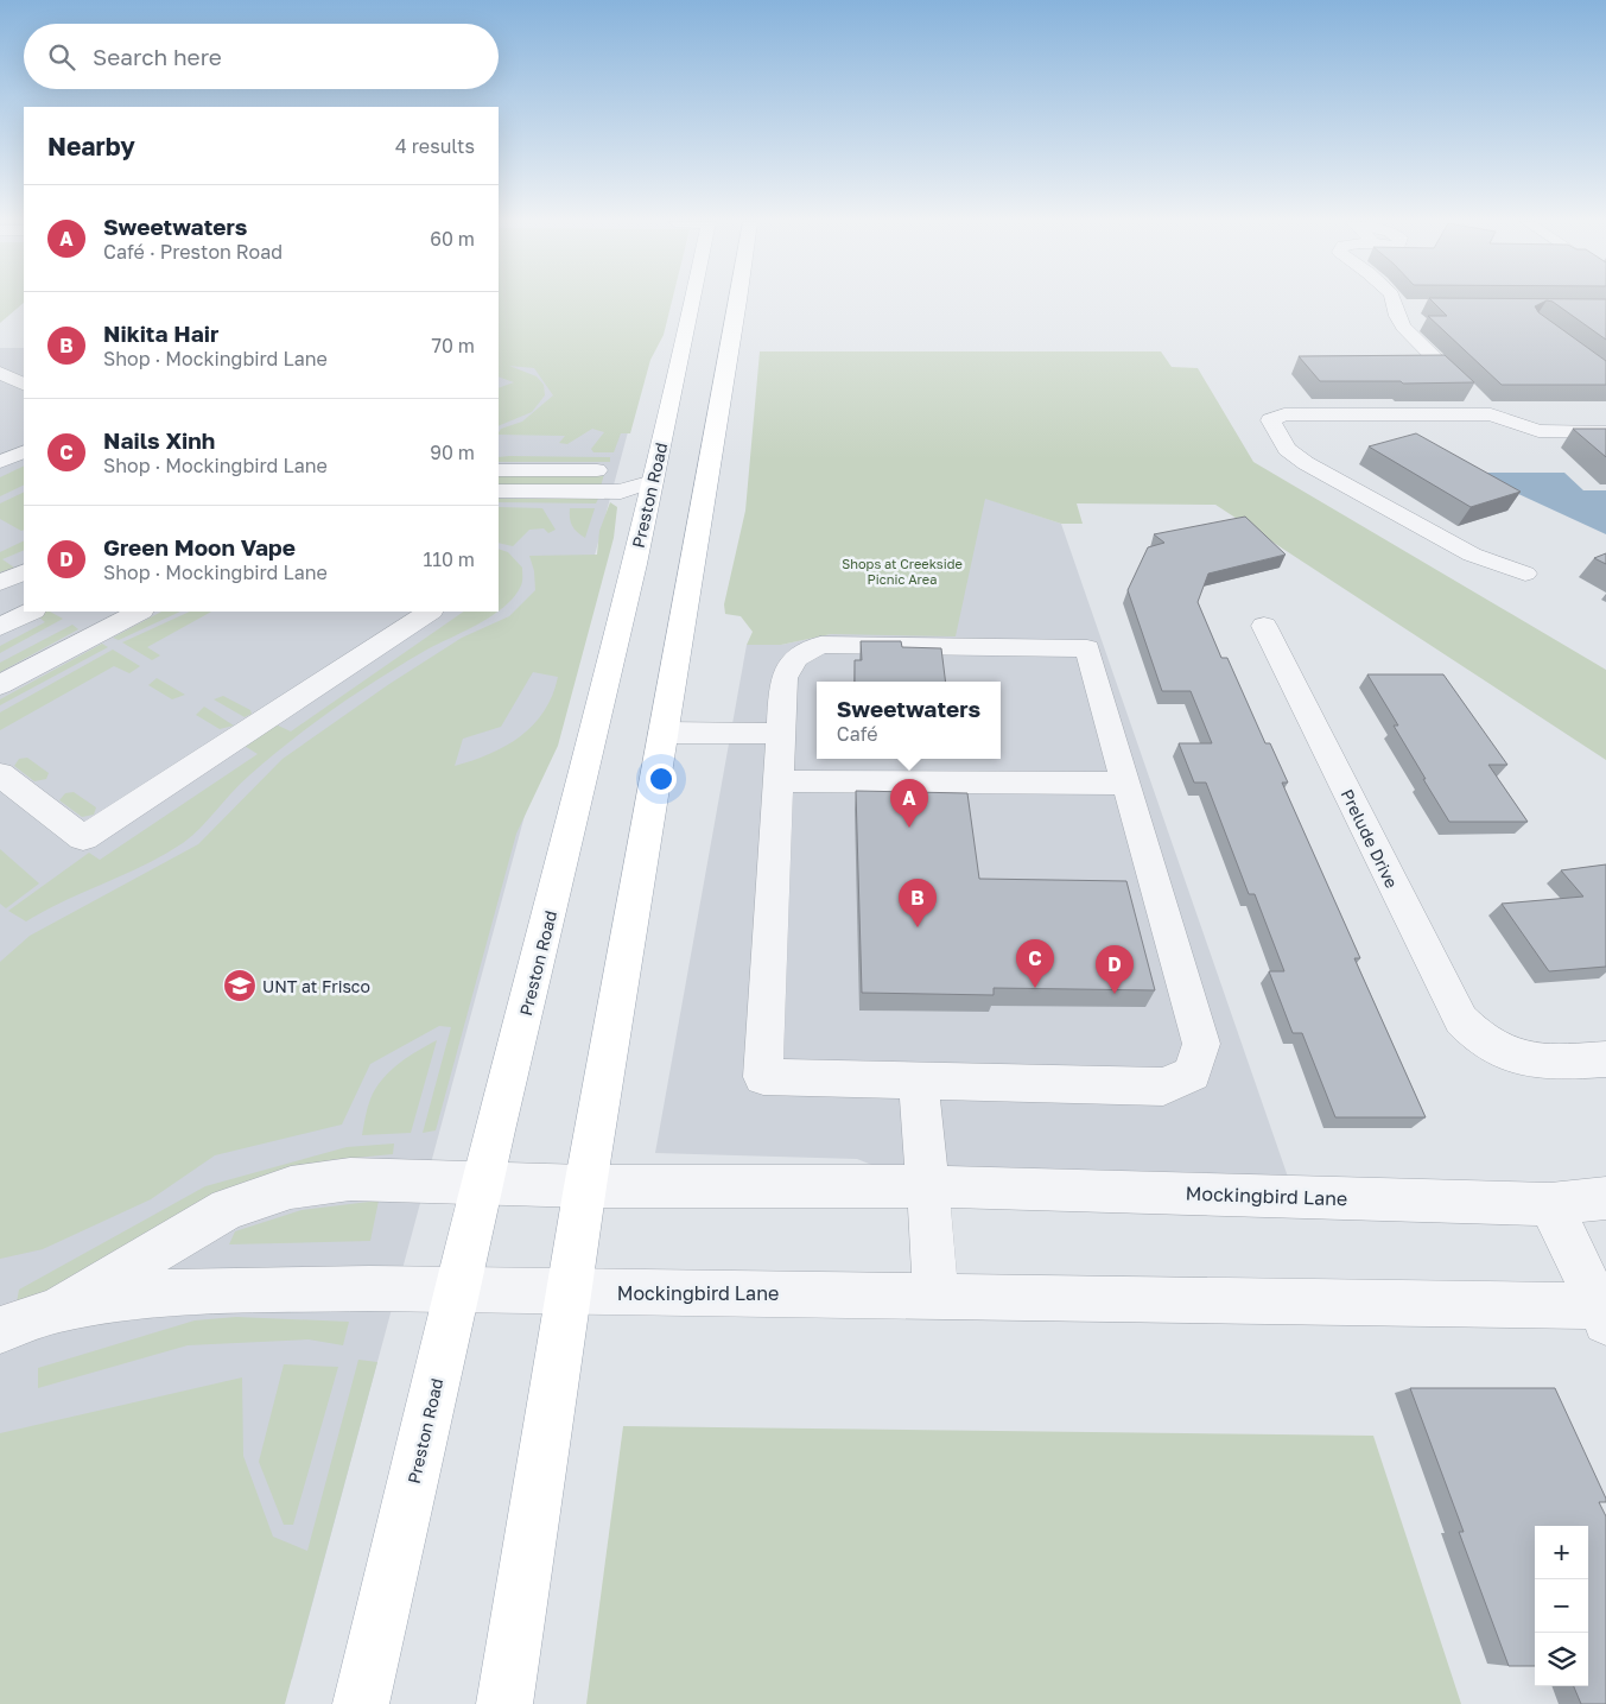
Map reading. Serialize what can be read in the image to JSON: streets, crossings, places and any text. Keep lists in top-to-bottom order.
{
  "streets": {
    "main road": ["Preston Road"],
    "street": ["Prelude Drive", "Mockingbird Lane"]
  },
  "crossings": [
    ["Preston Road", "Mockingbird Lane"]
  ],
  "parks": ["Shops at Creekside Picnic Area"],
  "places": {
    "school or university": ["UNT at Frisco"]
  },
  "page": {
    "search": "Search here",
    "heading": ["Nearby", "4 results"],
    "list": [
      {
        "mark": "A",
        "name": "Sweetwaters",
        "note": "Café · Preston Road",
        "value": "60 m"
      },
      {
        "mark": "B",
        "name": "Nikita Hair",
        "note": "Shop · Mockingbird Lane",
        "value": "70 m"
      },
      {
        "mark": "C",
        "name": "Nails Xinh",
        "note": "Shop · Mockingbird Lane",
        "value": "90 m"
      },
      {
        "mark": "D",
        "name": "Green Moon Vape",
        "note": "Shop · Mockingbird Lane",
        "value": "110 m"
      }
    ],
    "popup": ["Sweetwaters", "Café"],
    "pins": [
      "A",
      "B",
      "C",
      "D"
    ],
    "map_buttons": ["+", "−"]
  }
}
